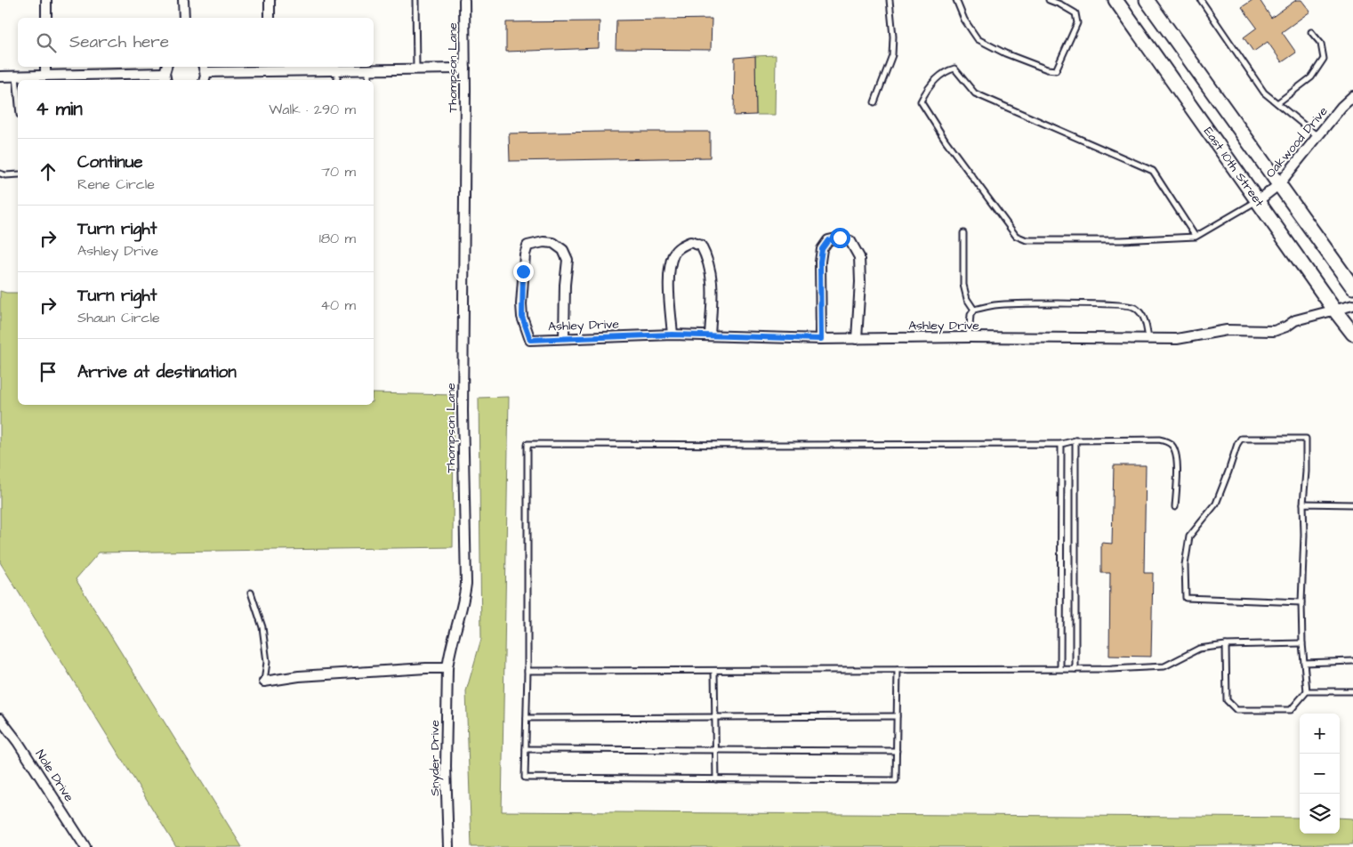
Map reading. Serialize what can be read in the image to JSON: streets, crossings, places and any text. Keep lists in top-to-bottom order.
{
  "streets": {
    "main road": ["East 10th Street"],
    "street": [
      "Thompson Lane",
      "Oakwood Drive",
      "Ashley Drive",
      "Snyder Drive",
      "Nole Drive"
    ]
  },
  "crossings": [
    ["Thompson Lane", "Snyder Drive"],
    ["Oakwood Drive", "East 10th Street"],
    ["East 10th Street", "Ashley Drive"]
  ],
  "page": {
    "search": "Search here",
    "heading": ["4 min", "Walk · 290 m"],
    "list": [
      ["Continue", "Rene Circle", "70 m"],
      ["Turn right", "Ashley Drive", "180 m"],
      ["Turn right", "Shaun Circle", "40 m"],
      "Arrive at destination"
    ],
    "map_buttons": ["+", "−"]
  }
}
